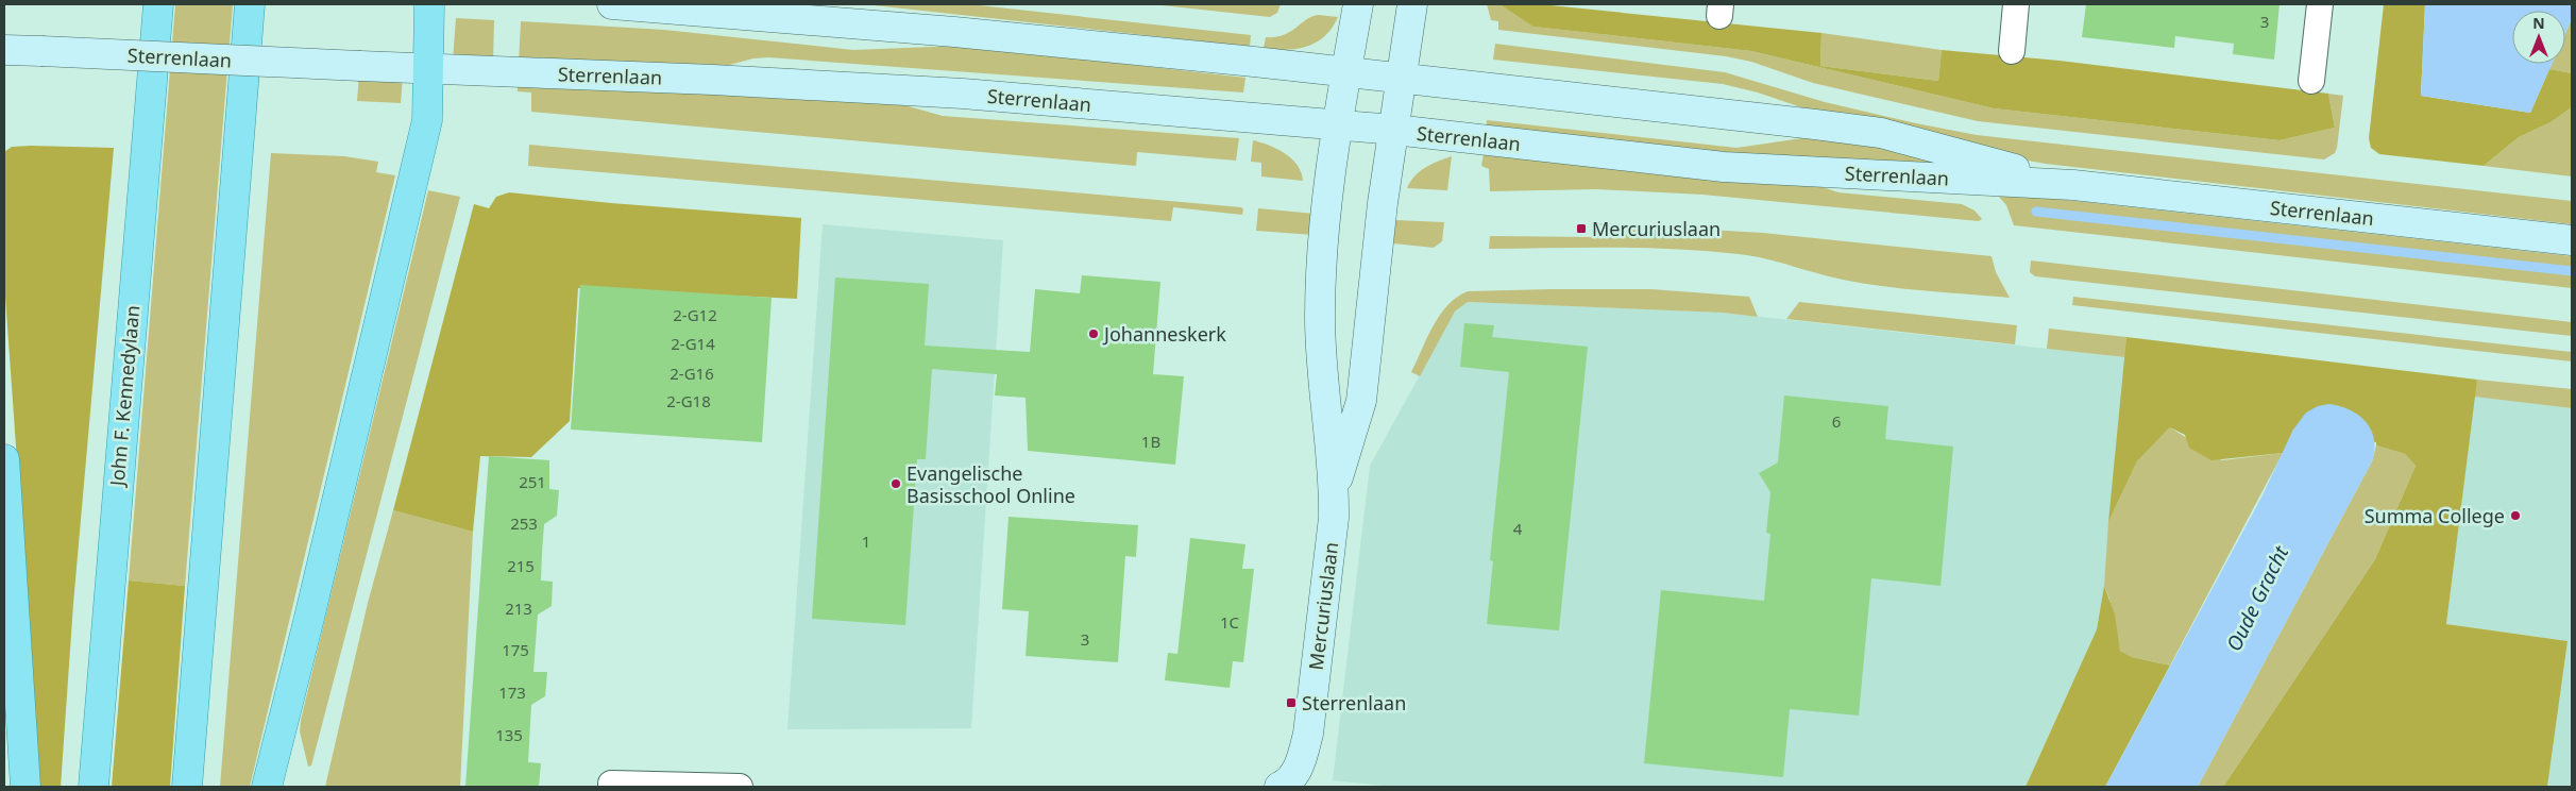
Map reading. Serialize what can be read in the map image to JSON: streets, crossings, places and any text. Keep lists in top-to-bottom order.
{
  "streets": {
    "main road": ["Sterrenlaan", "John F. Kennedylaan", "Mercuriuslaan"]
  },
  "crossings": [
    ["Sterrenlaan", "Mercuriuslaan"]
  ],
  "water": ["Oude Gracht"],
  "places": {
    "transit": ["Mercuriuslaan", "Sterrenlaan"],
    "other": ["Johanneskerk", "Evangelische Basisschool Online", "Summa College"]
  },
  "house_numbers": [
    "3",
    "2-G12",
    "2-G14",
    "2-G16",
    "2-G18",
    "6",
    "1B",
    "251",
    "253",
    "4",
    "1",
    "215",
    "213",
    "1C",
    "3",
    "175",
    "173",
    "135"
  ],
  "north": "top"
}
